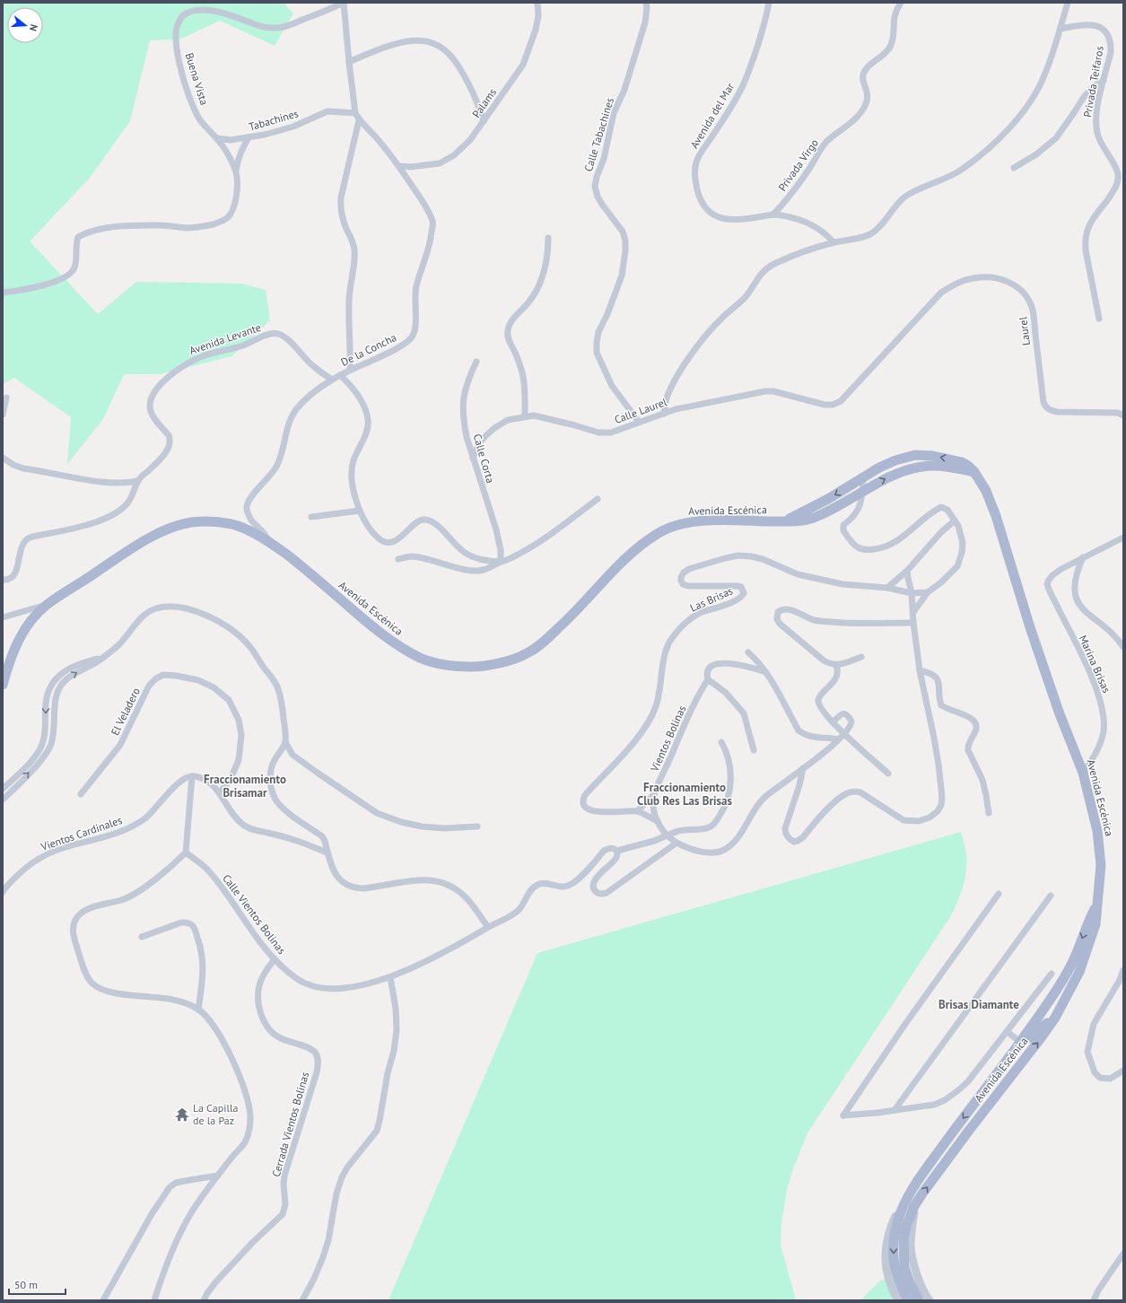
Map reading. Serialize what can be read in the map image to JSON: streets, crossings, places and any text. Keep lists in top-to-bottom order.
{
  "streets": {
    "main road": ["Avenida Escénica"],
    "street": [
      "Buena Vista",
      "Privada Teifaros",
      "Palams",
      "Avenida del Mar",
      "Tabachines",
      "Calle Tabachines",
      "Privada Virgo",
      "Laurel",
      "Avenida Levante",
      "De la Concha",
      "Calle Laurel",
      "Calle Corta",
      "Las Brisas",
      "Marina Brisas",
      "El Veladero",
      "Vientos Bolinas",
      "Vientos Cardinales",
      "Calle Vientos Bolinas",
      "Cerrada Vientos Bolinas"
    ]
  },
  "crossings": [
    ["Buena Vista", "Tabachines"],
    ["Palams", "De la Concha"],
    ["Avenida del Mar", "Privada Virgo"],
    ["Calle Tabachines", "Calle Laurel"],
    ["Laurel", "Calle Laurel"],
    ["Avenida Levante", "De la Concha"],
    ["De la Concha", "Avenida Escénica"],
    ["Calle Laurel", "Calle Corta"],
    ["Avenida Escénica", "Marina Brisas"],
    ["Las Brisas", "Vientos Bolinas"],
    ["Calle Vientos Bolinas", "Cerrada Vientos Bolinas"]
  ],
  "districts": ["Fraccionamiento Brisamar", "Fraccionamiento Club Res Las Brisas", "Brisas Diamante"],
  "places": {
    "temple": ["La Capilla de la Paz"]
  },
  "scale_bar": "50 m",
  "north": "right"
}
